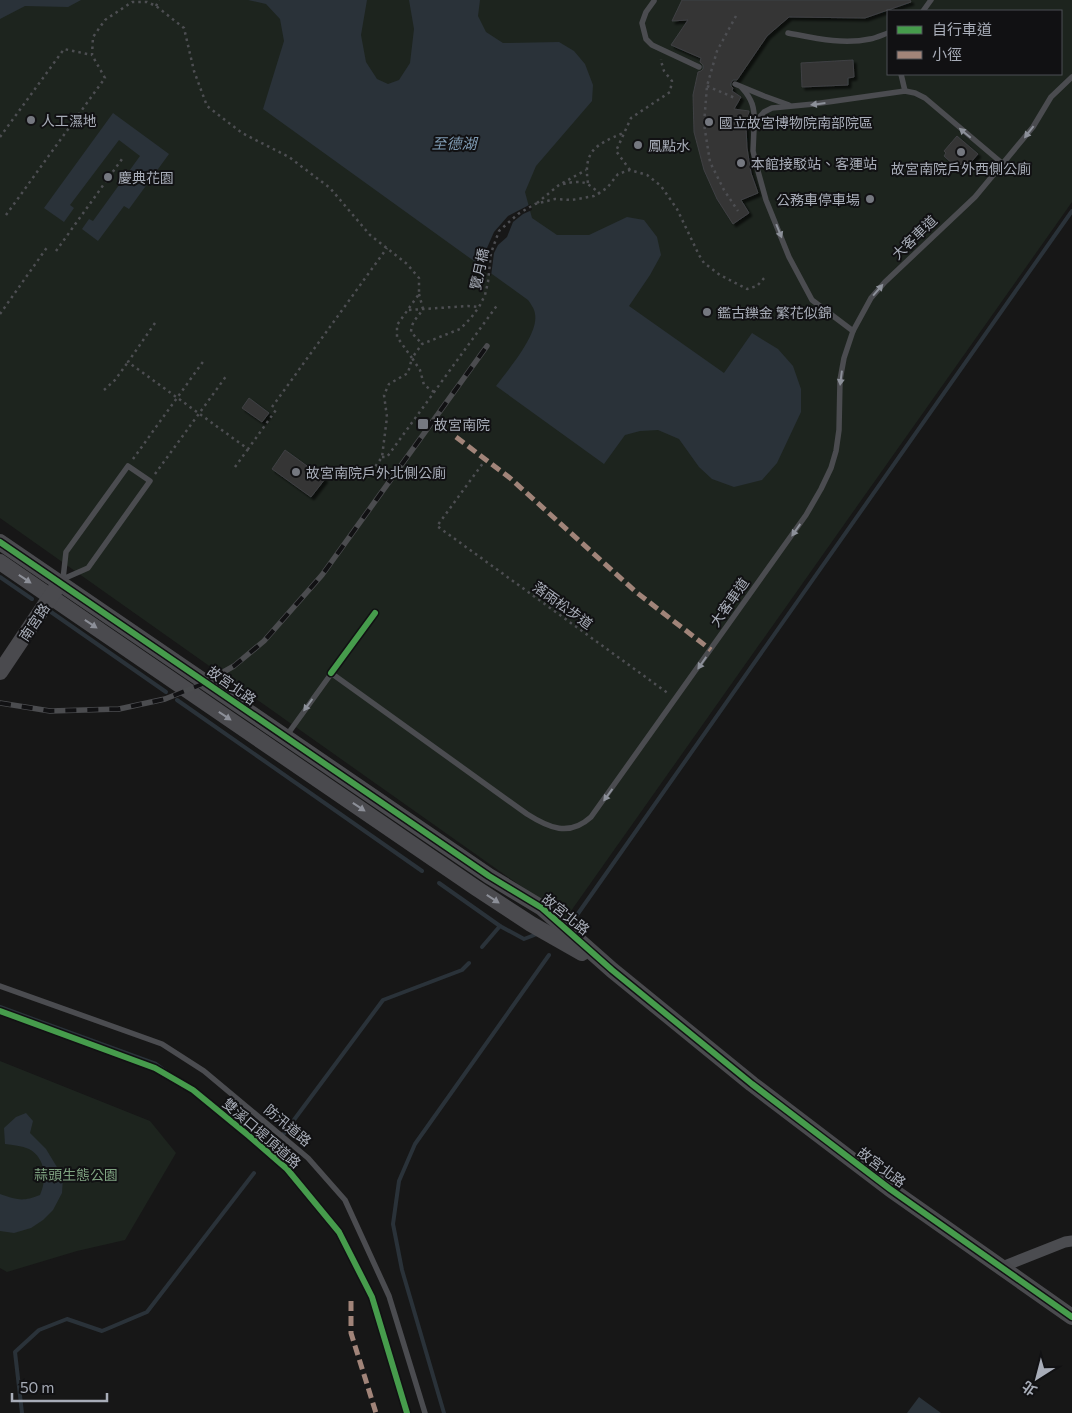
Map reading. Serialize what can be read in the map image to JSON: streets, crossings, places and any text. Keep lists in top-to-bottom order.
{
  "streets": {
    "street": ["南宮路", "故宮北路"],
    "lane": ["大客車道", "防汛道路"],
    "path": ["覽月橋", "落雨松步道"],
    "cycle path": ["雙溪口堤頂道路"]
  },
  "crossings": [
    ["大客車道", "落雨松步道"],
    ["南宮路", "故宮北路"]
  ],
  "water": ["至德湖"],
  "parks": ["蒜頭生態公園"],
  "places": {
    "other": [
      "人工濕地",
      "國立故宮博物院南部院區",
      "鳳點水",
      "故宮南院戶外西側公廁",
      "本館接駁站、客運站",
      "慶典花園",
      "公務車停車場",
      "鑑古鑠金 繁花似錦",
      "故宮南院戶外北側公廁"
    ],
    "transit": ["故宮南院"]
  },
  "legend": ["自行車道", "小徑"],
  "scale_bar": "50 m",
  "north": "bottom left"
}
